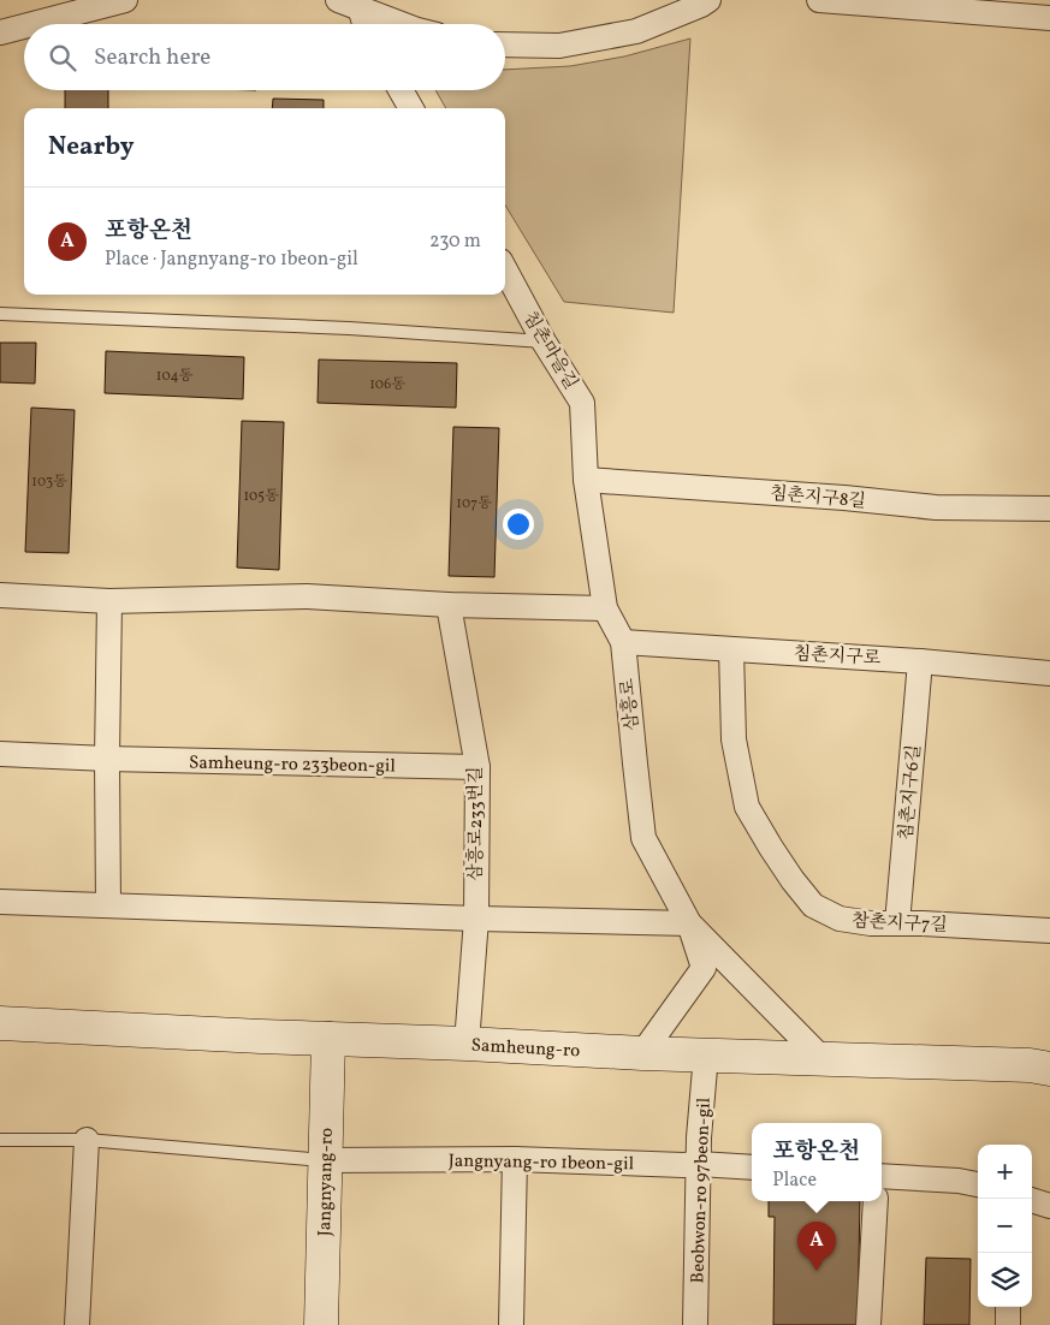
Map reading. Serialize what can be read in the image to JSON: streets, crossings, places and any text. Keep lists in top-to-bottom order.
{
  "streets": {
    "main road": ["Samheung-ro", "Jangnyang-ro"],
    "street": [
      "침촌마을길",
      "침촌지구8길",
      "침촌지구로",
      "삼흥로",
      "Samheung-ro 233beon-gil",
      "침촌지구6길",
      "삼흥로233번길",
      "참촌지구7길",
      "Jangnyang-ro 1beon-gil",
      "Beobwon-ro 97beon-gil"
    ]
  },
  "crossings": [
    ["침촌마을길", "침촌지구8길"],
    ["침촌마을길", "삼흥로"],
    ["침촌지구8길", "삼흥로"],
    ["침촌지구로", "삼흥로"],
    ["침촌지구로", "침촌지구6길"],
    ["침촌지구로", "참촌지구7길"],
    ["삼흥로", "Samheung-ro"],
    ["Samheung-ro 233beon-gil", "삼흥로233번길"],
    ["침촌지구6길", "참촌지구7길"],
    ["삼흥로233번길", "Samheung-ro"],
    ["Samheung-ro", "Jangnyang-ro"],
    ["Samheung-ro", "Beobwon-ro 97beon-gil"],
    ["Jangnyang-ro 1beon-gil", "Jangnyang-ro"],
    ["Jangnyang-ro 1beon-gil", "Beobwon-ro 97beon-gil"]
  ],
  "house_numbers": [
    "104동",
    "106동",
    "103동",
    "105동",
    "107동"
  ],
  "page": {
    "search": "Search here",
    "heading": "Nearby",
    "list": [
      {
        "mark": "A",
        "name": "포항온천",
        "note": "Place · Jangnyang-ro 1beon-gil",
        "value": "230 m"
      }
    ],
    "popup": ["포항온천", "Place"],
    "map_buttons": ["+", "−"],
    "pins": "A"
  }
}
